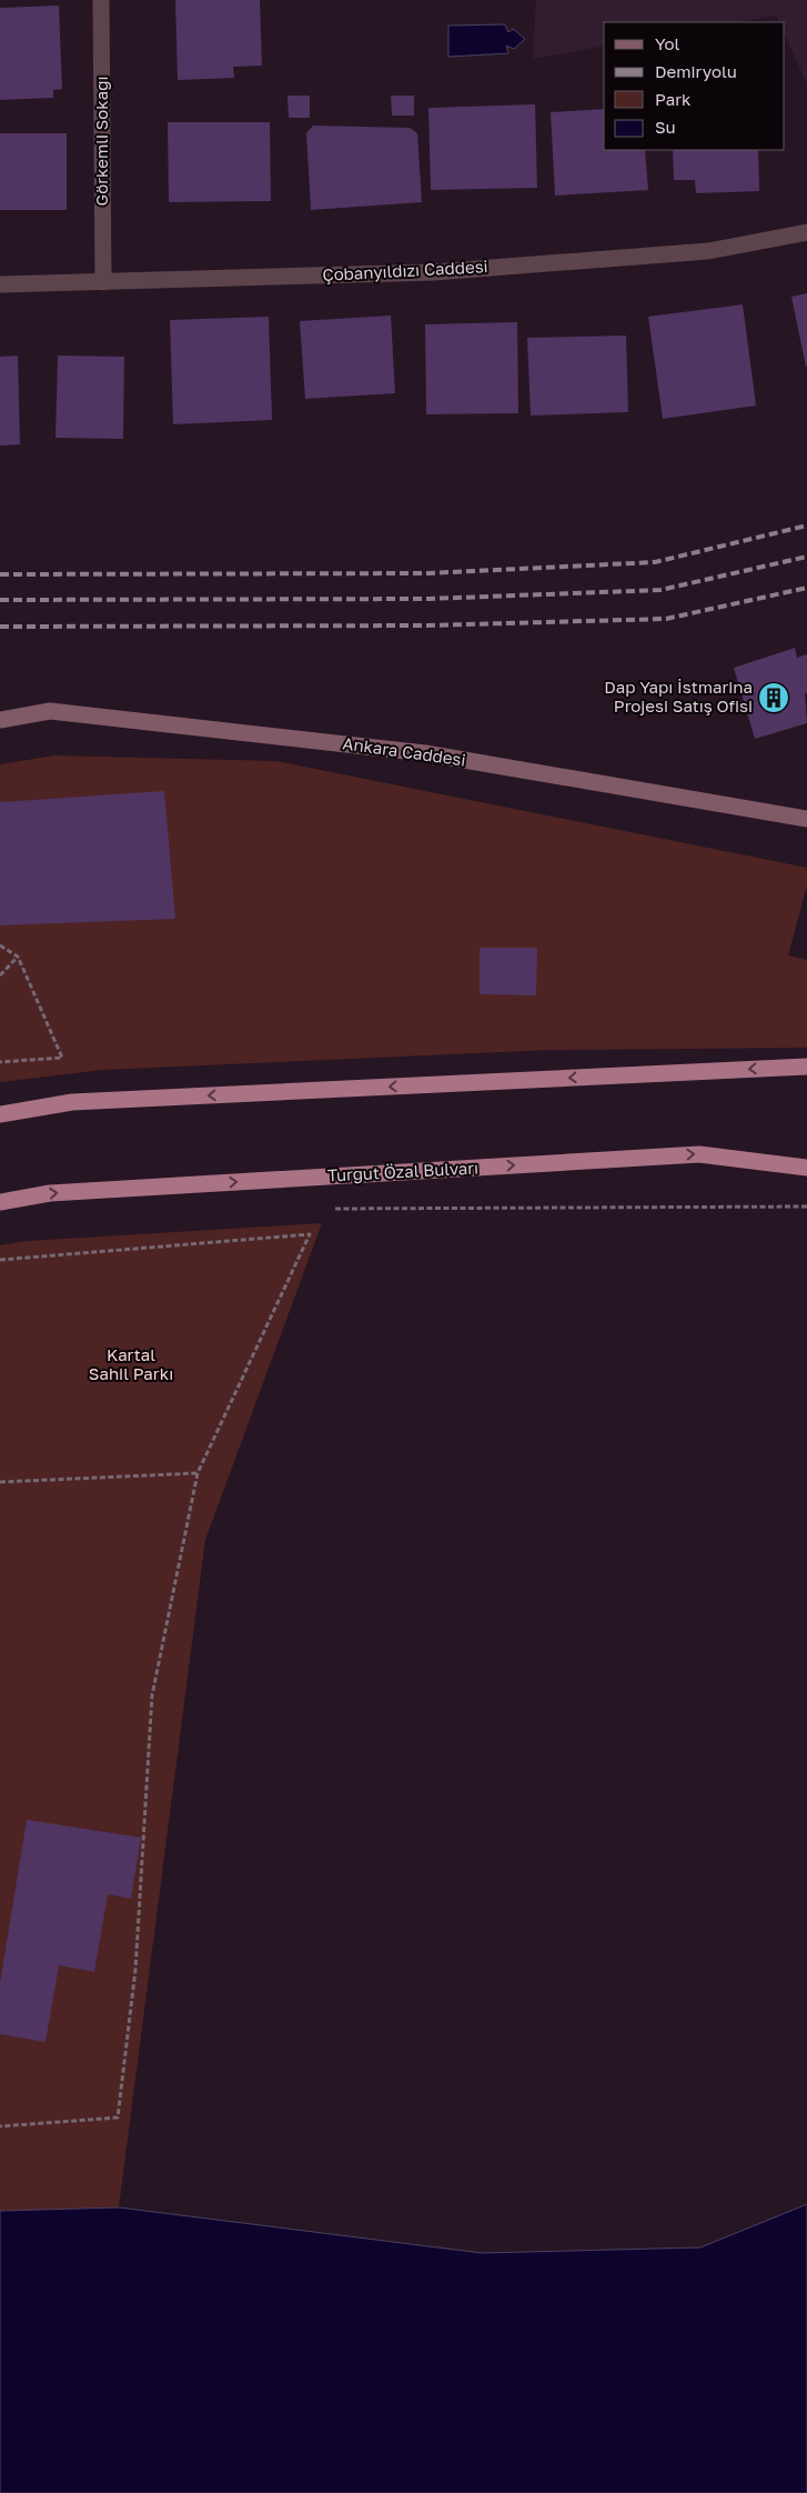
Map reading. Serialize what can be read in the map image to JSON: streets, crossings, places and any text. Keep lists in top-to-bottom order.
{
  "streets": {
    "highway": ["Turgut Özal Bulvarı"],
    "main road": ["Ankara Caddesi"],
    "street": ["Görkemli Sokağı", "Çobanyıldızı Caddesi"]
  },
  "crossings": [
    ["Görkemli Sokağı", "Çobanyıldızı Caddesi"]
  ],
  "parks": ["Kartal Sahil Parkı"],
  "places": {
    "building": ["Dap Yapı İstmarina Projesi Satış Ofisi"]
  },
  "legend": [
    "Yol",
    "Demiryolu",
    "Park",
    "Su"
  ]
}
